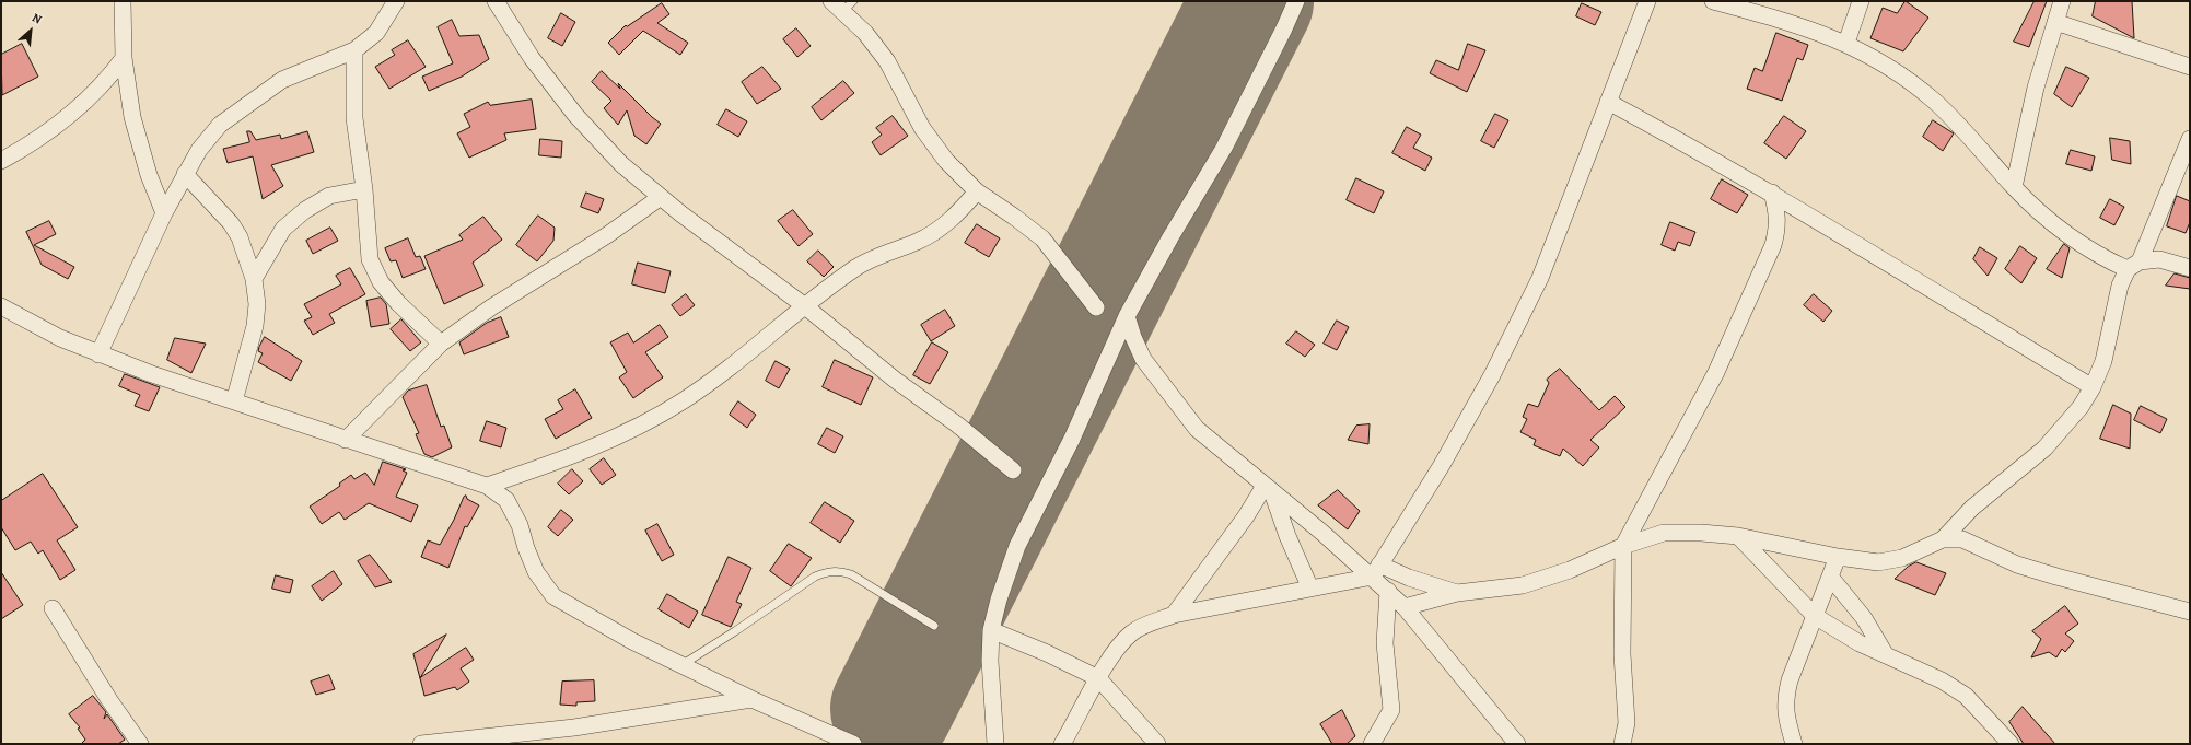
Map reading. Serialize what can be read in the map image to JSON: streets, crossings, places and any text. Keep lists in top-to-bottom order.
{
  "north": "top right"
}
